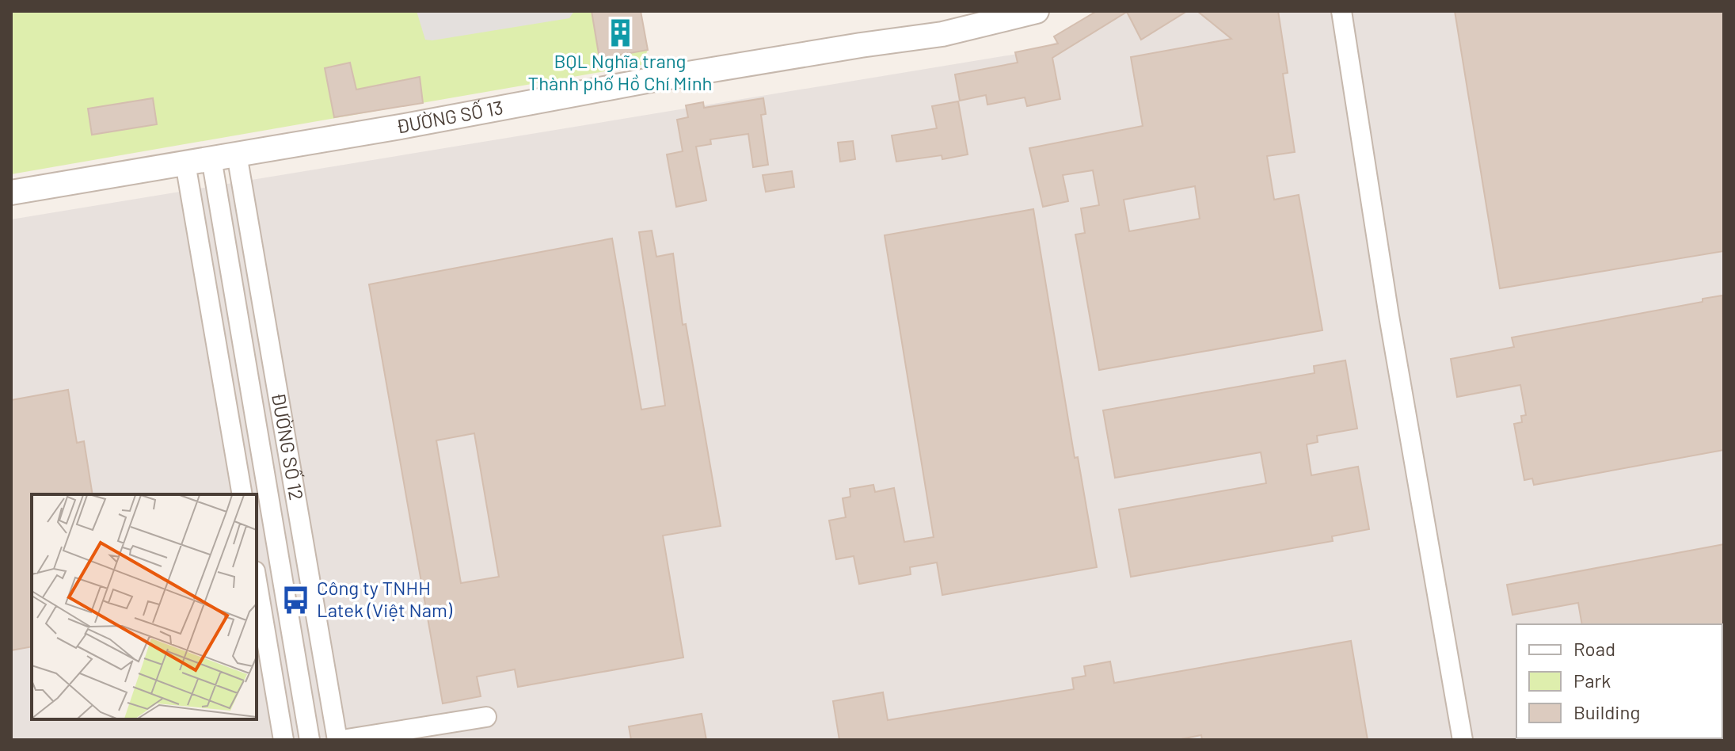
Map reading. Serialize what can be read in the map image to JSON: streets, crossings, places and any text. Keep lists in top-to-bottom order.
{
  "streets": {
    "street": ["ĐƯỜNG SỐ 13", "ĐƯỜNG SỐ 12"]
  },
  "crossings": [
    ["ĐƯỜNG SỐ 13", "ĐƯỜNG SỐ 12"]
  ],
  "places": {
    "building": ["BQL Nghĩa trang Thành phố Hồ Chí Minh"],
    "bus stop": ["Công ty TNHH Latek (Việt Nam)"]
  },
  "legend": ["Road", "Park", "Building"]
}
